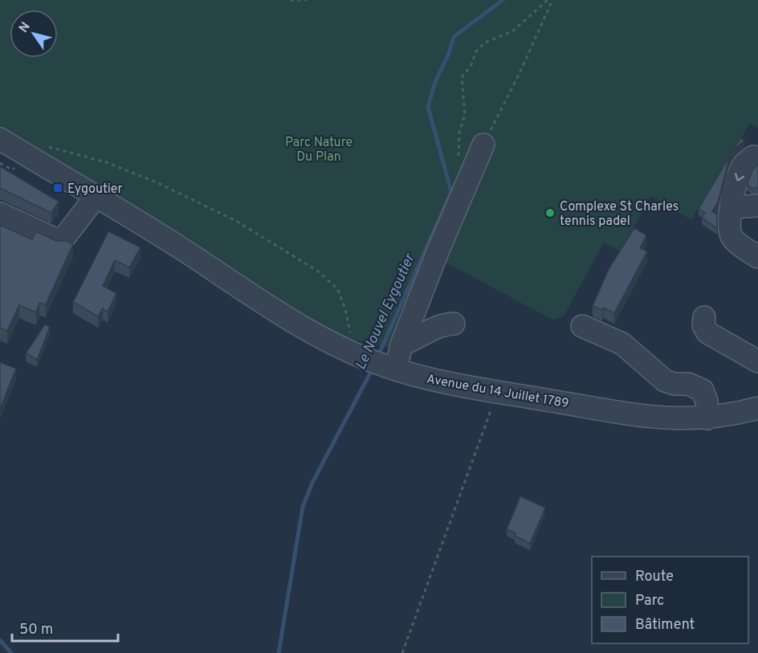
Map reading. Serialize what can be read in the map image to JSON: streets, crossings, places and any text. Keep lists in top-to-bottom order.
{
  "streets": {
    "street": ["Avenue du 14 Juillet 1789"]
  },
  "water": ["Le Nouvel Eygoutier"],
  "parks": ["Parc Nature Du Plan"],
  "places": {
    "transit": ["Eygoutier"],
    "other": ["Complexe St Charles tennis padel"]
  },
  "legend": ["Route", "Parc", "Bâtiment"],
  "scale_bar": "50 m",
  "north": "top left"
}
